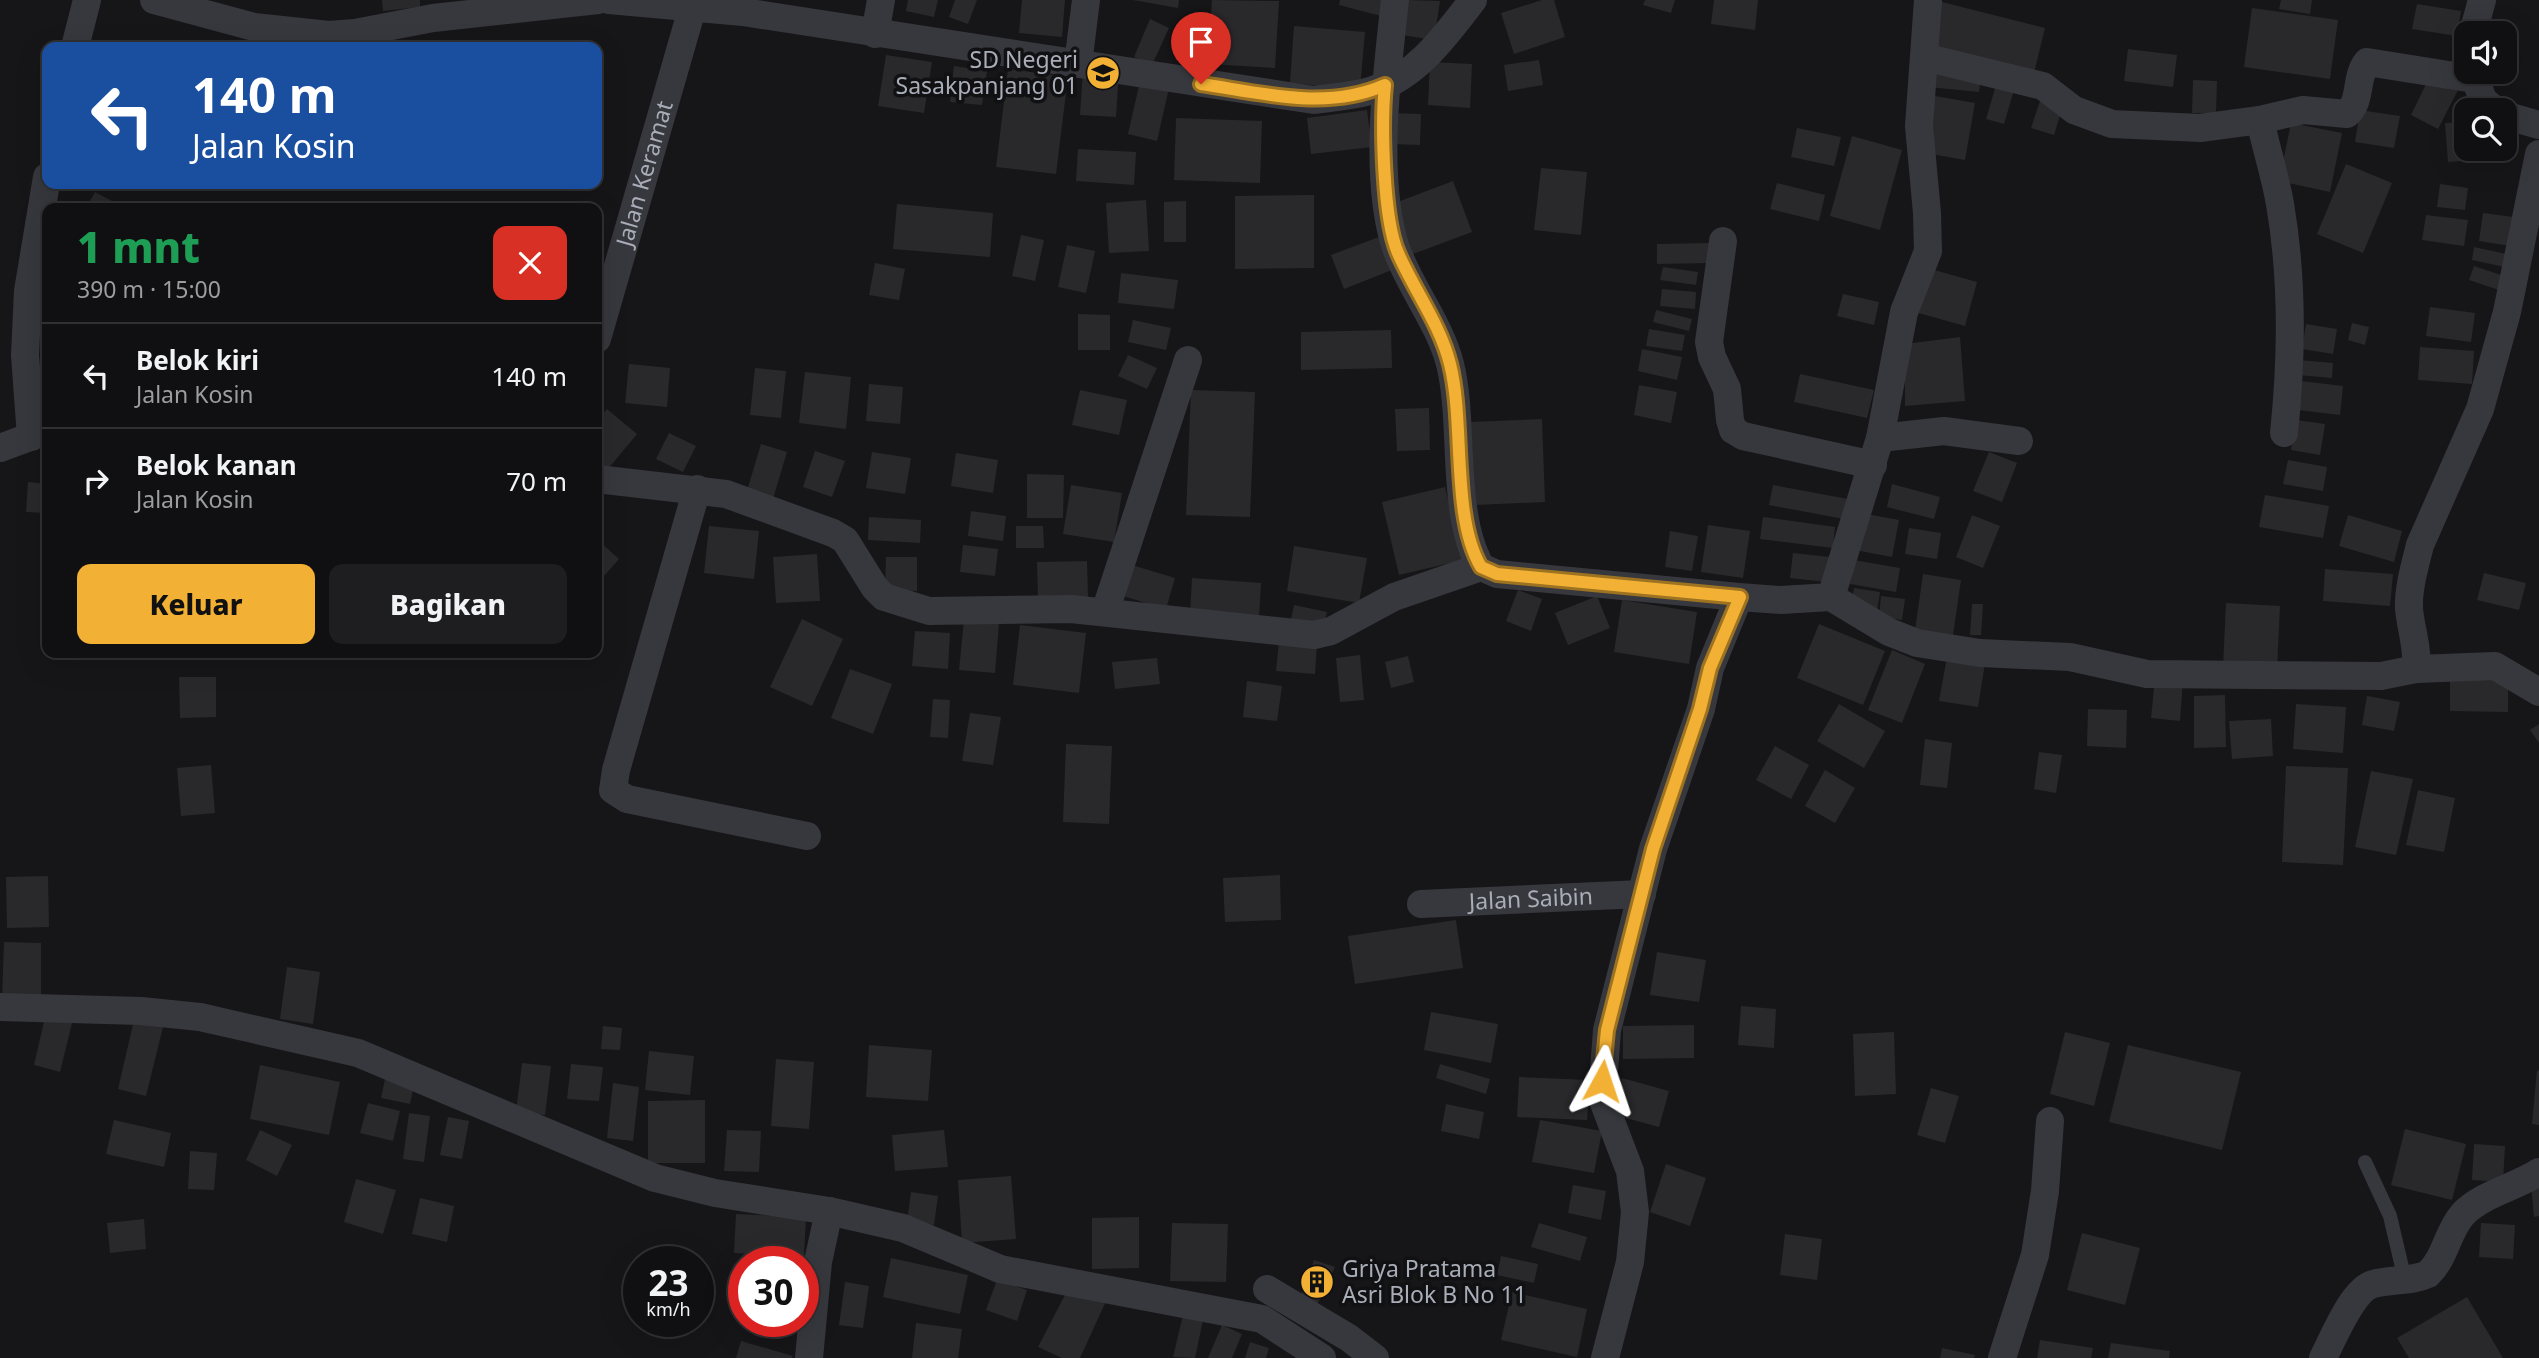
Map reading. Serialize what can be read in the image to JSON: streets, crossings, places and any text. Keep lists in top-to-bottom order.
{
  "streets": {
    "street": ["Jalan Keramat", "Jalan Saibin"]
  },
  "places": {
    "school or university": ["SD Negeri Sasakpanjang 01"],
    "building": ["Griya Pratama Asri Blok B No 11"]
  },
  "page": {
    "turn": ["140 m", "Jalan Kosin"],
    "heading": ["1 mnt", "390 m · 15:00"],
    "list": [
      {
        "name": "Belok kiri",
        "note": "Jalan Kosin",
        "value": "140 m"
      },
      {
        "name": "Belok kanan",
        "note": "Jalan Kosin",
        "value": "70 m"
      }
    ],
    "buttons": ["Keluar", "Bagikan"],
    "speed": "23 km/h",
    "limit": "30"
  }
}
